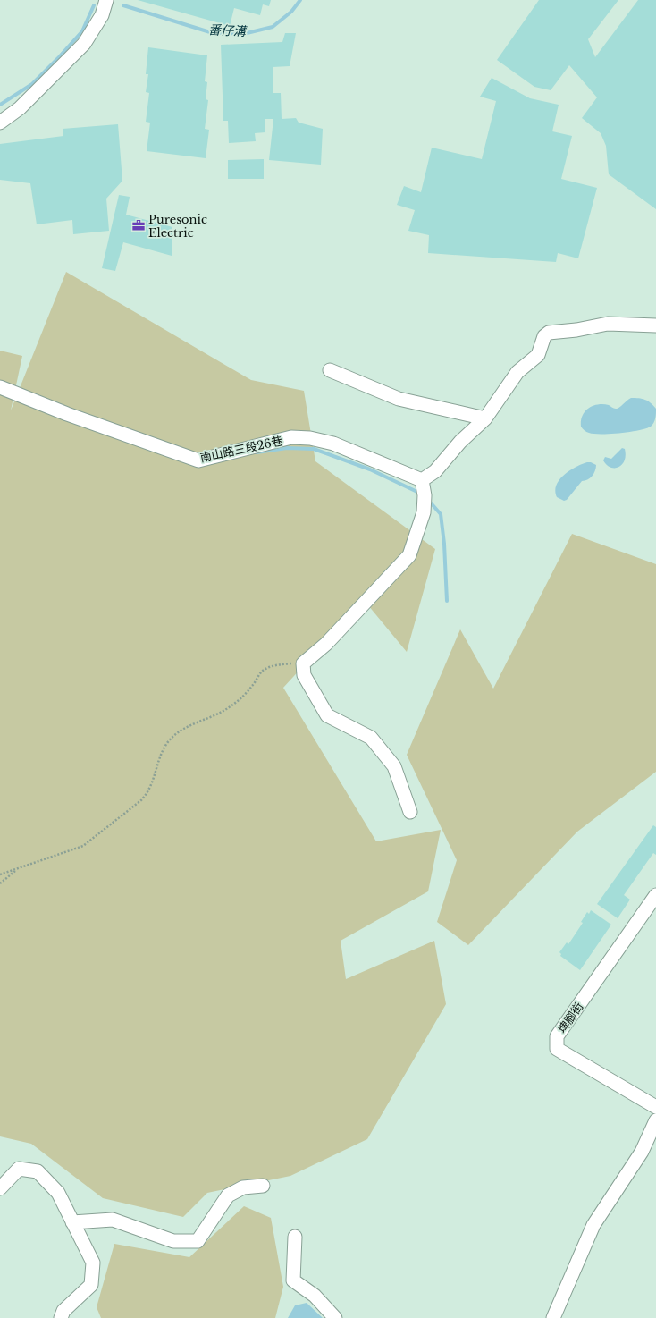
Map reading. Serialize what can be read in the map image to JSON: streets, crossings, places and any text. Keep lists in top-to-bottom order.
{
  "streets": {
    "street": ["南山路三段26巷", "埤腳街"]
  },
  "water": ["番仔溝"],
  "places": {
    "office": ["Puresonic Electric"]
  }
}
